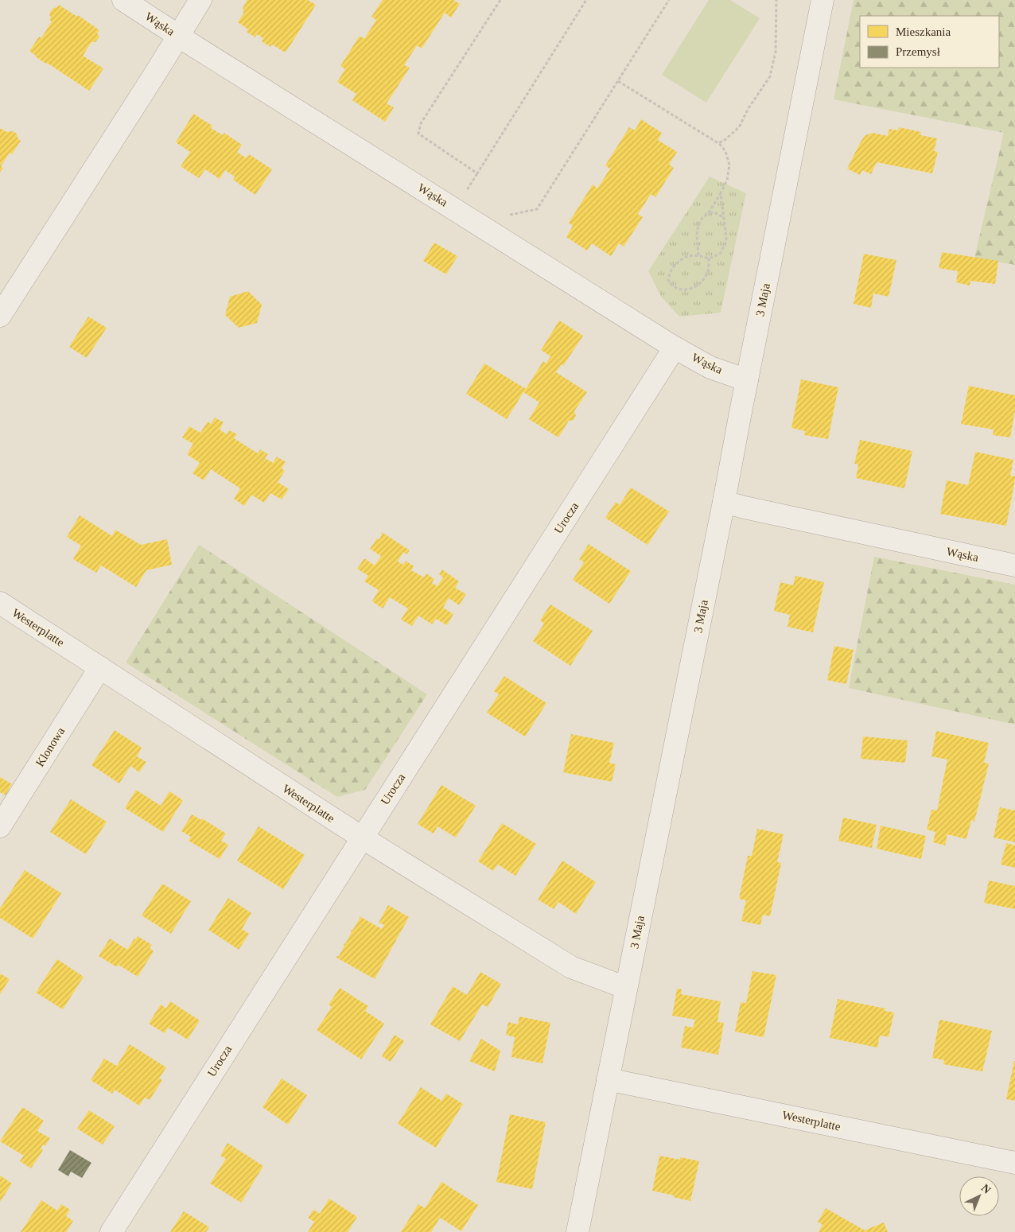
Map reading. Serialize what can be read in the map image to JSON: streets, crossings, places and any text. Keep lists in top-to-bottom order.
{
  "streets": {
    "street": [
      "Wąska",
      "3 Maja",
      "Urocza",
      "Westerplatte",
      "Klonowa"
    ]
  },
  "crossings": [
    ["Wąska", "3 Maja"],
    ["Wąska", "Urocza"],
    ["3 Maja", "Westerplatte"],
    ["Urocza", "Westerplatte"],
    ["Westerplatte", "Klonowa"]
  ],
  "legend": ["Mieszkania", "Przemysł"],
  "north": "top right"
}
